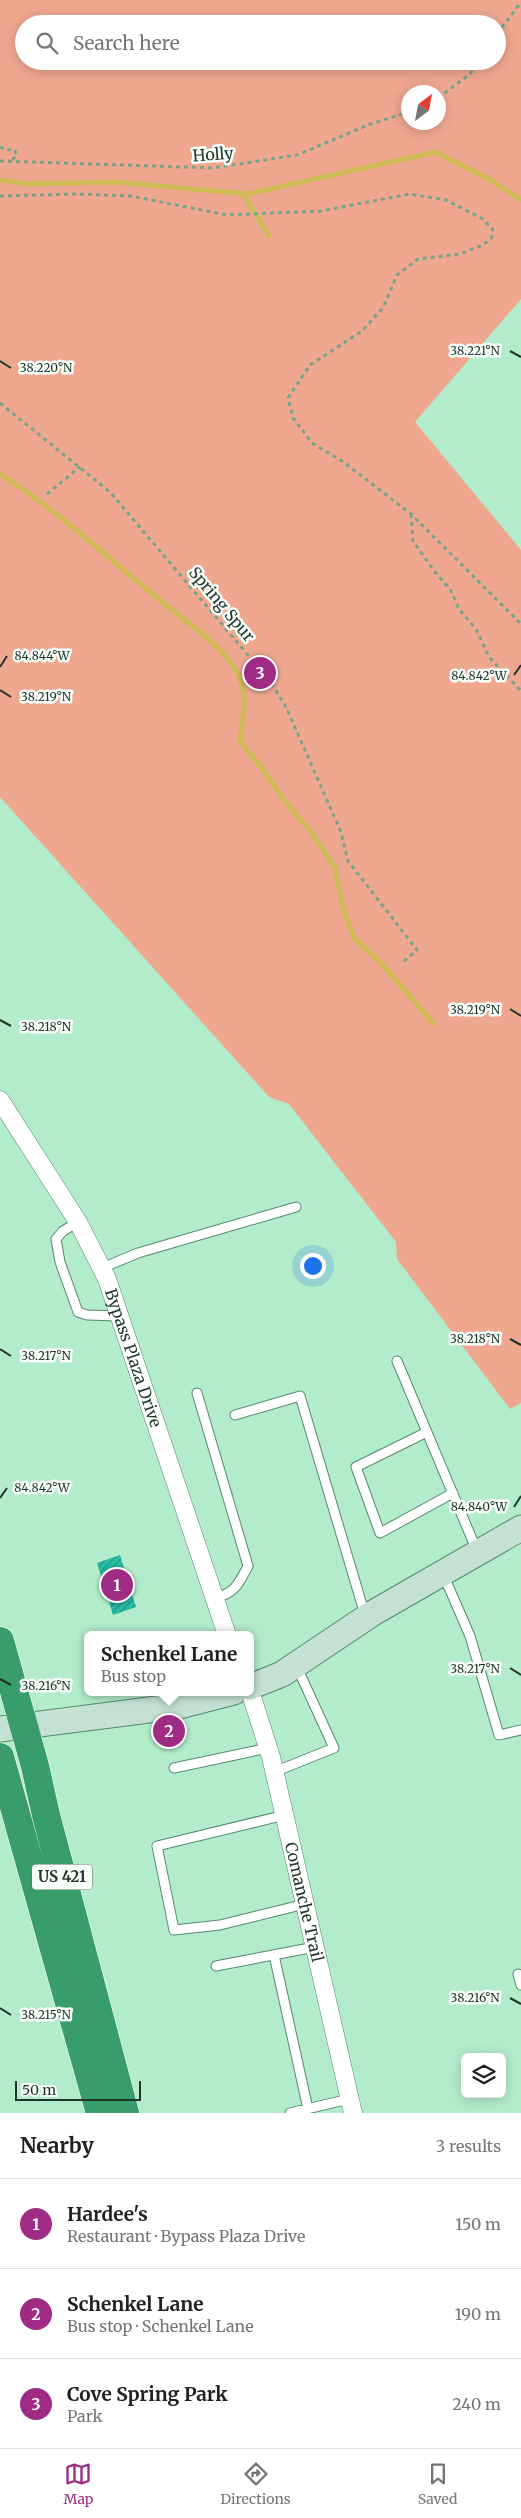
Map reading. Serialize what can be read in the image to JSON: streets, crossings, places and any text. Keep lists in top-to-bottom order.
{
  "streets": {
    "highway": ["US 421"],
    "street": ["Bypass Plaza Drive", "Comanche Trail"],
    "path": ["Holly", "Spring Spur"]
  },
  "scale_bar": "50 m",
  "north": "top right",
  "page": {
    "search": "Search here",
    "pins": ["3", "1", "2"],
    "popup": ["Schenkel Lane", "Bus stop"],
    "scale": "50 m",
    "heading": ["Nearby", "3 results"],
    "list": [
      {
        "mark": "1",
        "name": "Hardee's",
        "note": "Restaurant · Bypass Plaza Drive",
        "value": "150 m"
      },
      {
        "mark": "2",
        "name": "Schenkel Lane",
        "note": "Bus stop · Schenkel Lane",
        "value": "190 m"
      },
      {
        "mark": "3",
        "name": "Cove Spring Park",
        "note": "Park",
        "value": "240 m"
      }
    ],
    "nav": ["Map", "Directions", "Saved"]
  },
  "coordinates": [
    "38.221°N",
    "38.220°N",
    "84.844°W",
    "84.842°W",
    "38.219°N",
    "38.218°N",
    "38.217°N",
    "84.840°W",
    "38.216°N",
    "38.215°N"
  ]
}
